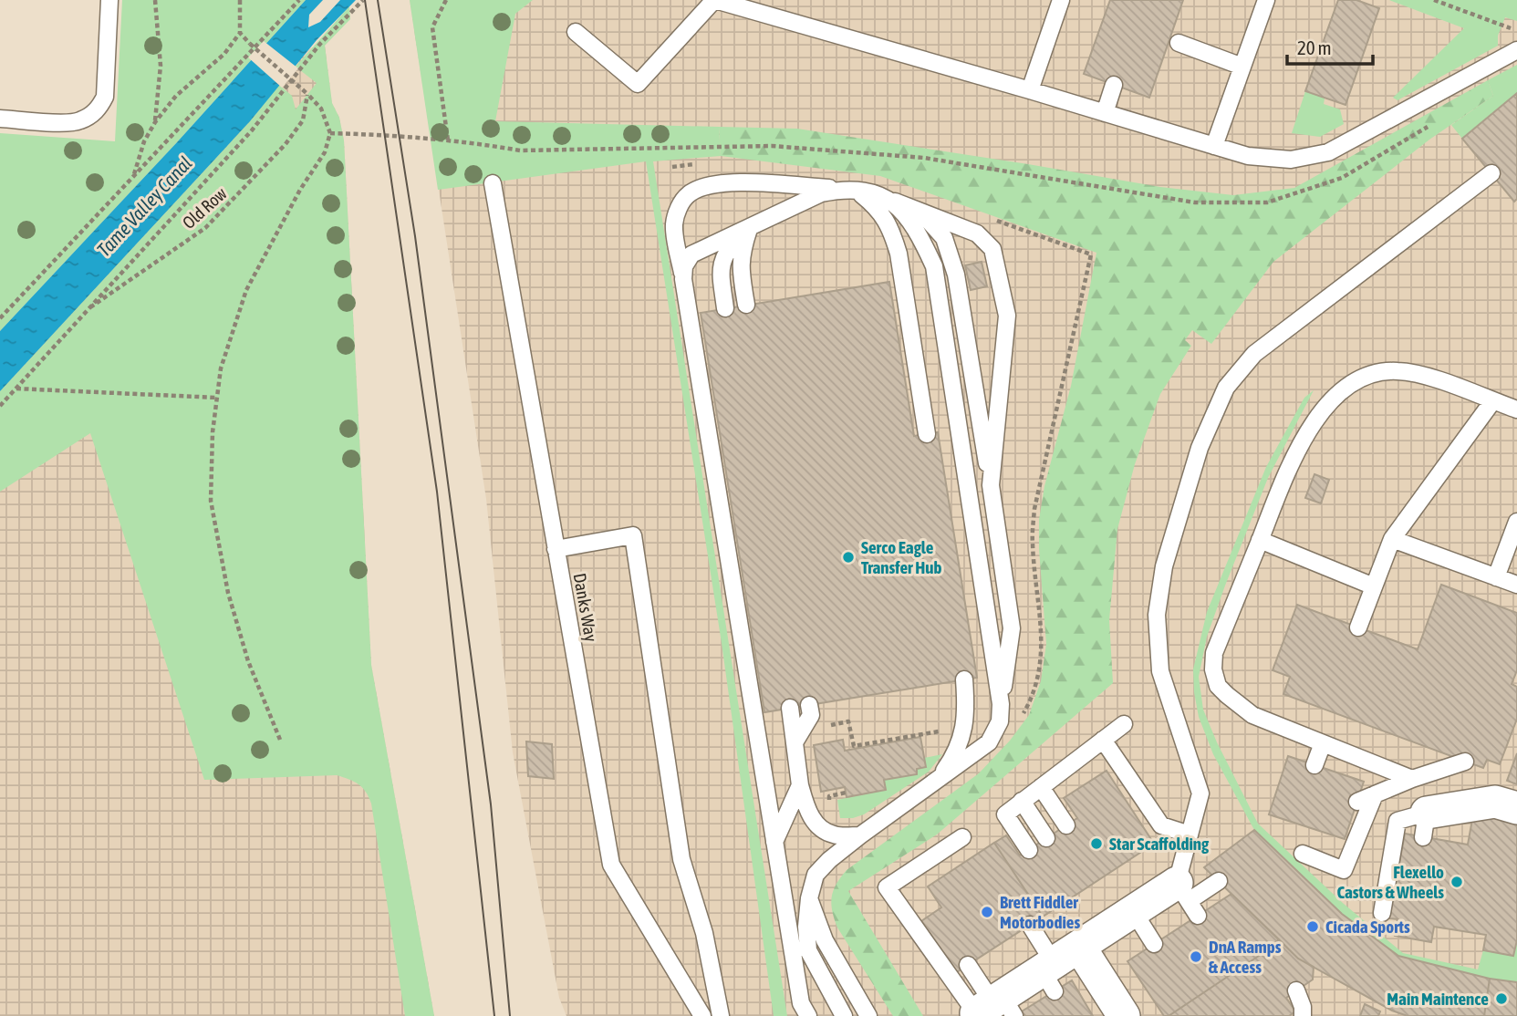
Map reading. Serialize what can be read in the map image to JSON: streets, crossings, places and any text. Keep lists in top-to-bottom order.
{
  "streets": {
    "lane": ["Danks Way"],
    "path": ["Old Row"]
  },
  "water": ["Tame Valley Canal"],
  "places": [
    "Serco Eagle Transfer Hub",
    "Star Scaffolding",
    "Flexello Castors & Wheels",
    "Brett Fiddler Motorbodies",
    "Cicada Sports",
    "DnA Ramps & Access",
    "Main Maintence"
  ],
  "scale_bar": "20 m"
}
